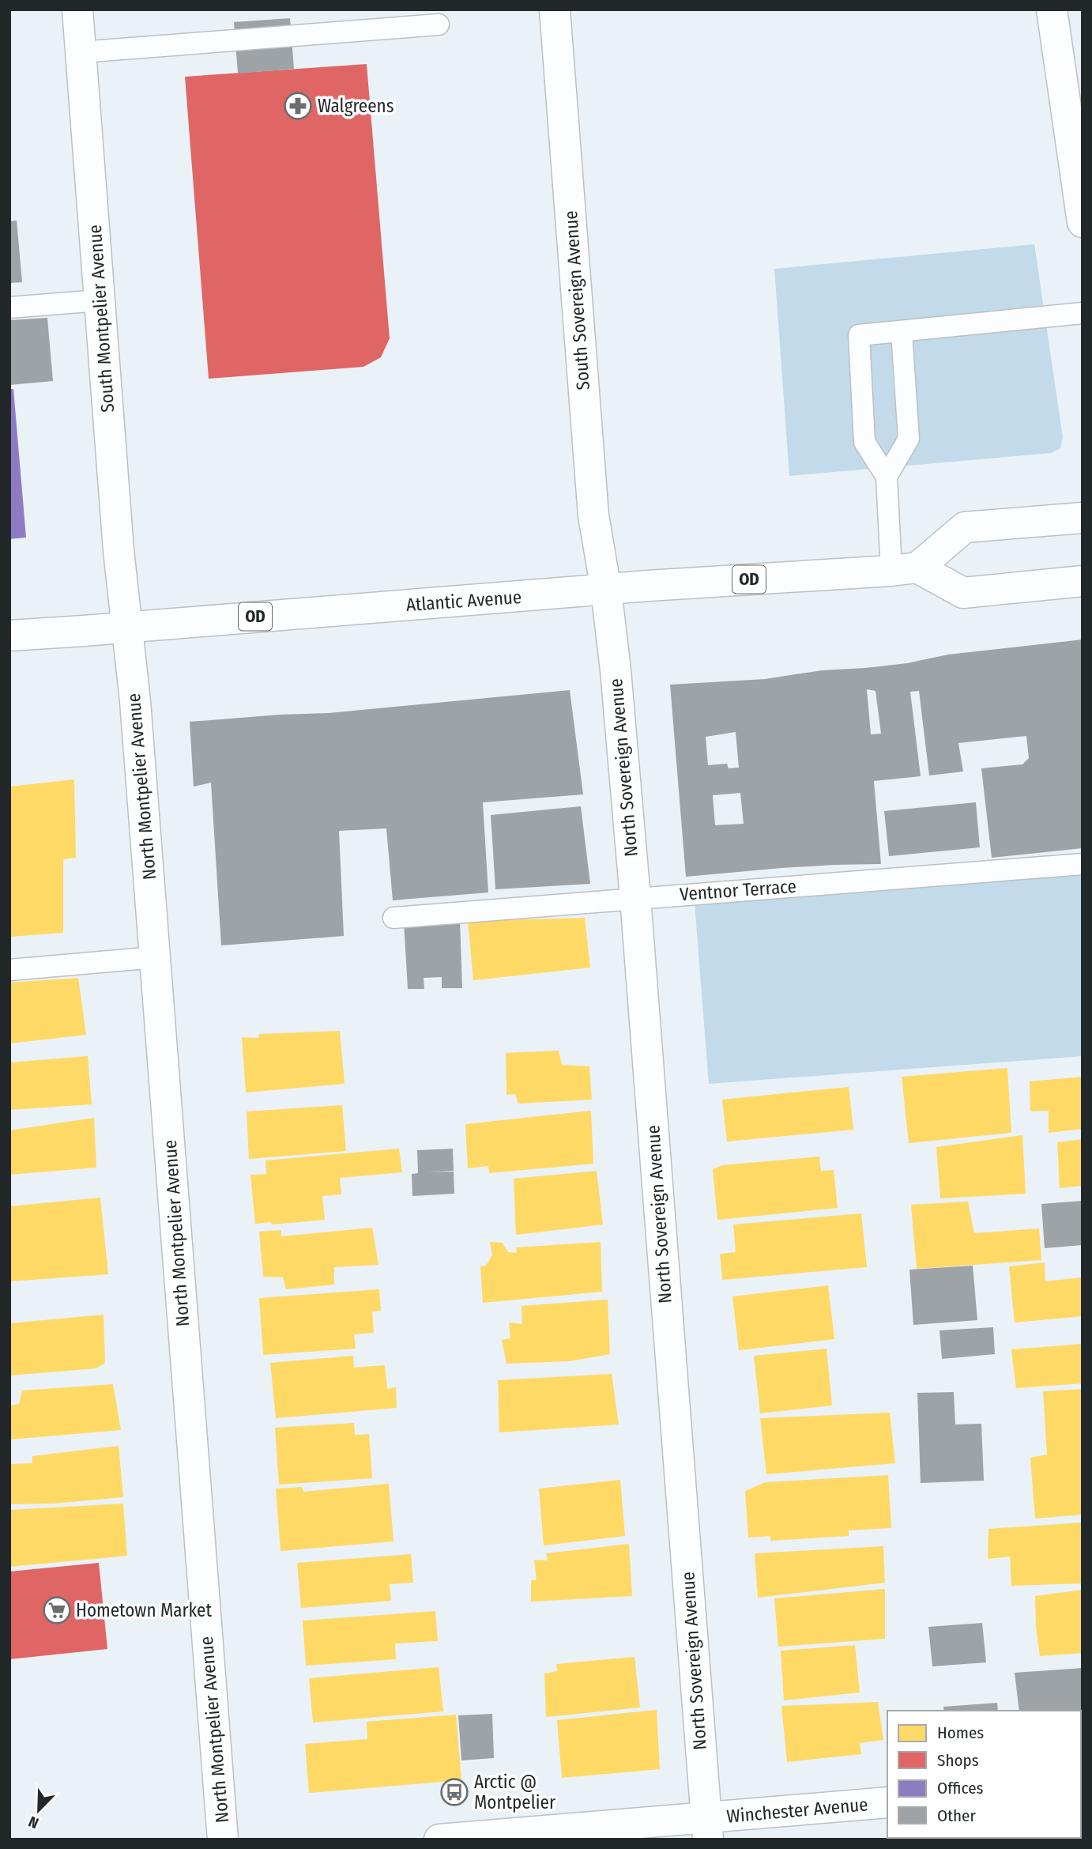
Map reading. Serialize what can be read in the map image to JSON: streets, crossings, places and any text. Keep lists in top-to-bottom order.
{
  "streets": {
    "main road": [
      "South Sovereign Avenue",
      "South Montpelier Avenue",
      "OD",
      "Atlantic Avenue",
      "North Sovereign Avenue",
      "North Montpelier Avenue",
      "Winchester Avenue"
    ],
    "lane": ["Ventnor Terrace"]
  },
  "crossings": [
    ["South Sovereign Avenue", "Atlantic Avenue"],
    ["South Sovereign Avenue", "North Sovereign Avenue"],
    ["South Montpelier Avenue", "Atlantic Avenue"],
    ["South Montpelier Avenue", "North Montpelier Avenue"],
    ["Atlantic Avenue", "North Sovereign Avenue"],
    ["Atlantic Avenue", "North Montpelier Avenue"],
    ["North Sovereign Avenue", "Ventnor Terrace"],
    ["North Sovereign Avenue", "Winchester Avenue"]
  ],
  "places": {
    "pharmacy": ["Walgreens"],
    "supermarket": ["Hometown Market"],
    "bus stop": ["Arctic @ Montpelier"]
  },
  "legend": [
    "Homes",
    "Shops",
    "Offices",
    "Other"
  ],
  "north": "bottom left"
}
